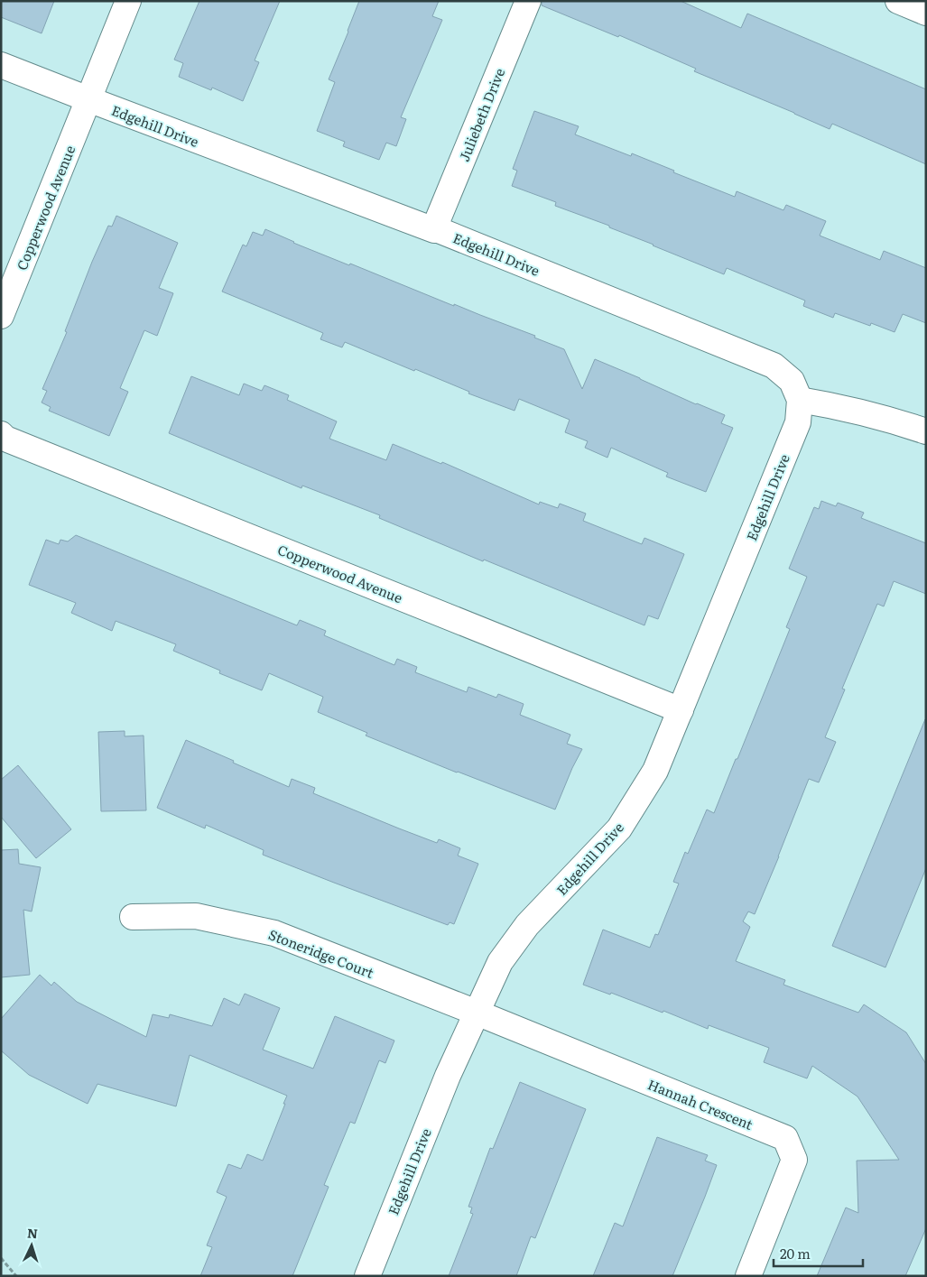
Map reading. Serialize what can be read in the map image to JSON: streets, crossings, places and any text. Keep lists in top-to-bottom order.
{
  "streets": {
    "street": [
      "Juliebeth Drive",
      "Edgehill Drive",
      "Copperwood Avenue",
      "Stoneridge Court",
      "Hannah Crescent"
    ]
  },
  "crossings": [
    ["Juliebeth Drive", "Edgehill Drive"],
    ["Edgehill Drive", "Copperwood Avenue"],
    ["Edgehill Drive", "Stoneridge Court"],
    ["Edgehill Drive", "Hannah Crescent"],
    ["Stoneridge Court", "Hannah Crescent"]
  ],
  "scale_bar": "20 m",
  "north": "top"
}
